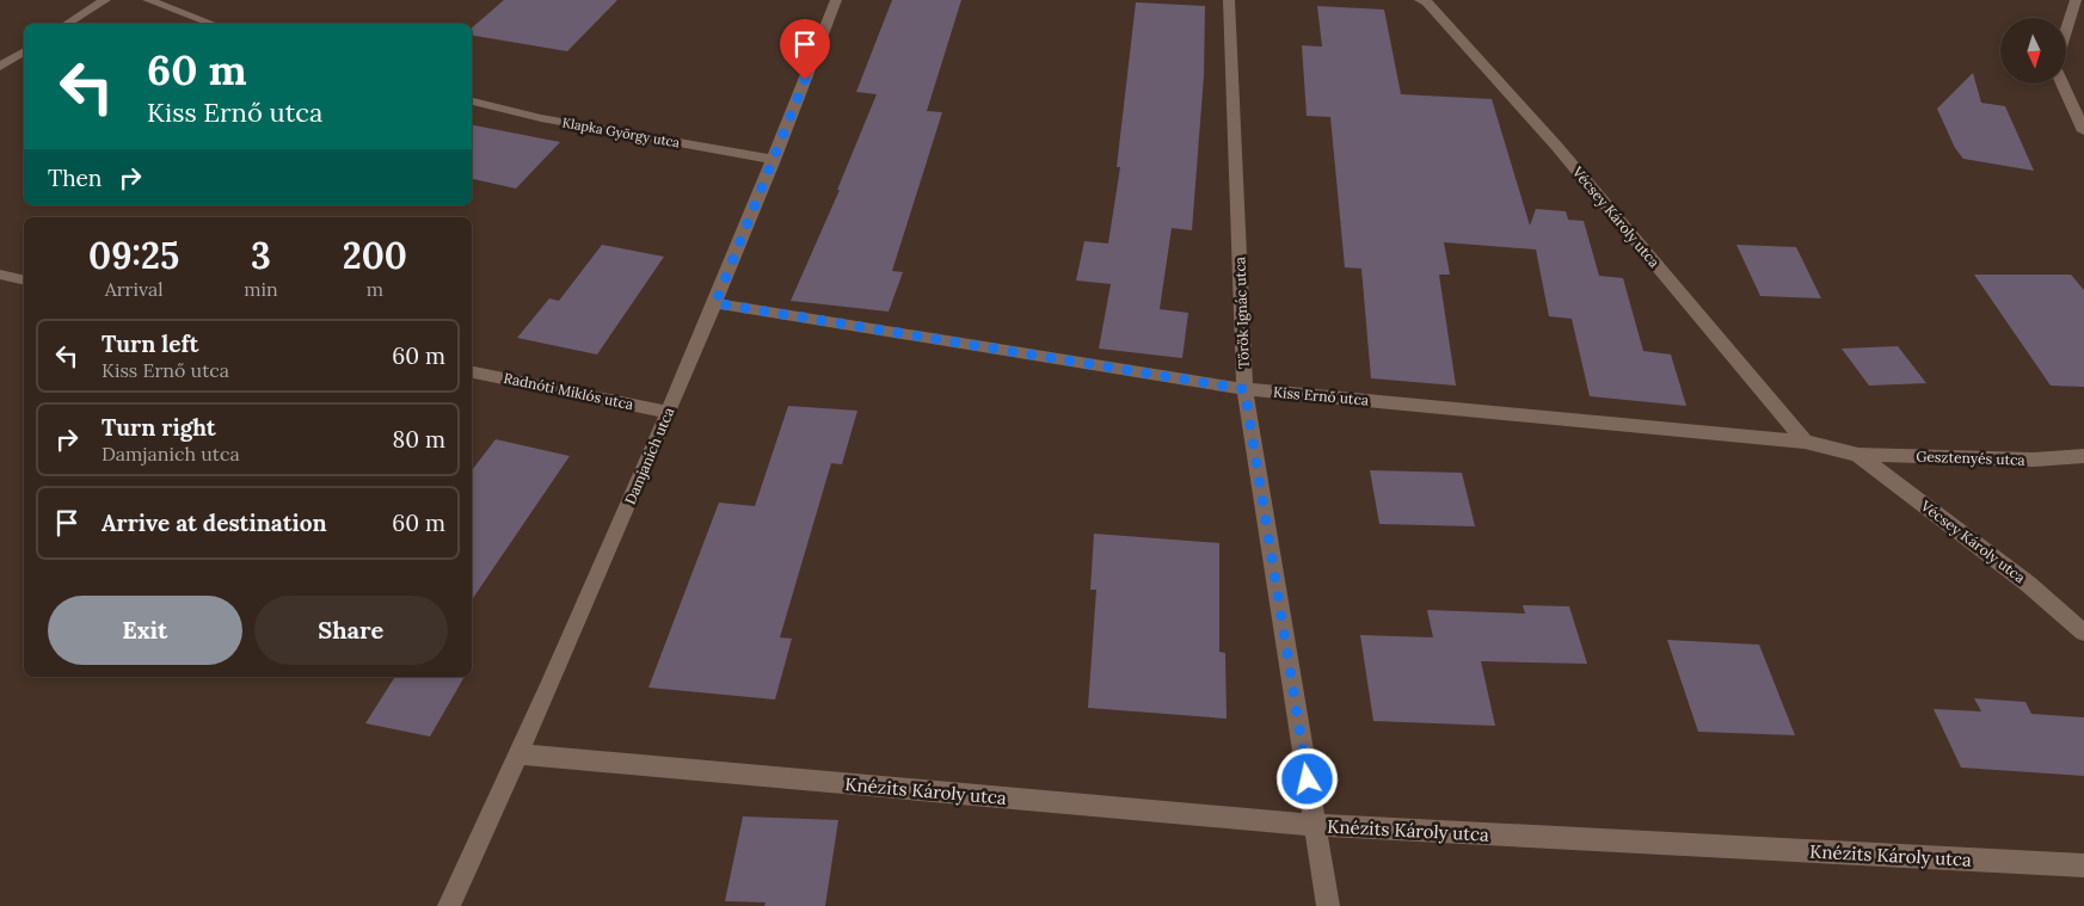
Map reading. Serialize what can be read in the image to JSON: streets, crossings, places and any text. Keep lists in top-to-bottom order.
{
  "streets": {
    "street": [
      "Klapka György utca",
      "Vécsey Károly utca",
      "Török Ignác utca",
      "Radnóti Miklós utca",
      "Kiss Ernő utca",
      "Damjanich utca",
      "Gesztenyés utca",
      "Knézits Károly utca"
    ]
  },
  "crossings": [
    ["Klapka György utca", "Damjanich utca"],
    ["Vécsey Károly utca", "Kiss Ernő utca"],
    ["Vécsey Károly utca", "Gesztenyés utca"],
    ["Török Ignác utca", "Kiss Ernő utca"],
    ["Török Ignác utca", "Knézits Károly utca"],
    ["Radnóti Miklós utca", "Damjanich utca"],
    ["Kiss Ernő utca", "Damjanich utca"],
    ["Kiss Ernő utca", "Gesztenyés utca"],
    ["Damjanich utca", "Knézits Károly utca"]
  ],
  "north": "bottom",
  "page": {
    "turn": ["60 m", "Kiss Ernő utca"],
    "then": "Then",
    "eta": [
      "09:25",
      "Arrival",
      "3",
      "min",
      "200",
      "m"
    ],
    "list": [
      {
        "name": "Turn left",
        "note": "Kiss Ernő utca",
        "value": "60 m"
      },
      {
        "name": "Turn right",
        "note": "Damjanich utca",
        "value": "80 m"
      },
      {
        "name": "Arrive at destination",
        "value": "60 m"
      }
    ],
    "buttons": ["Exit", "Share"]
  }
}
